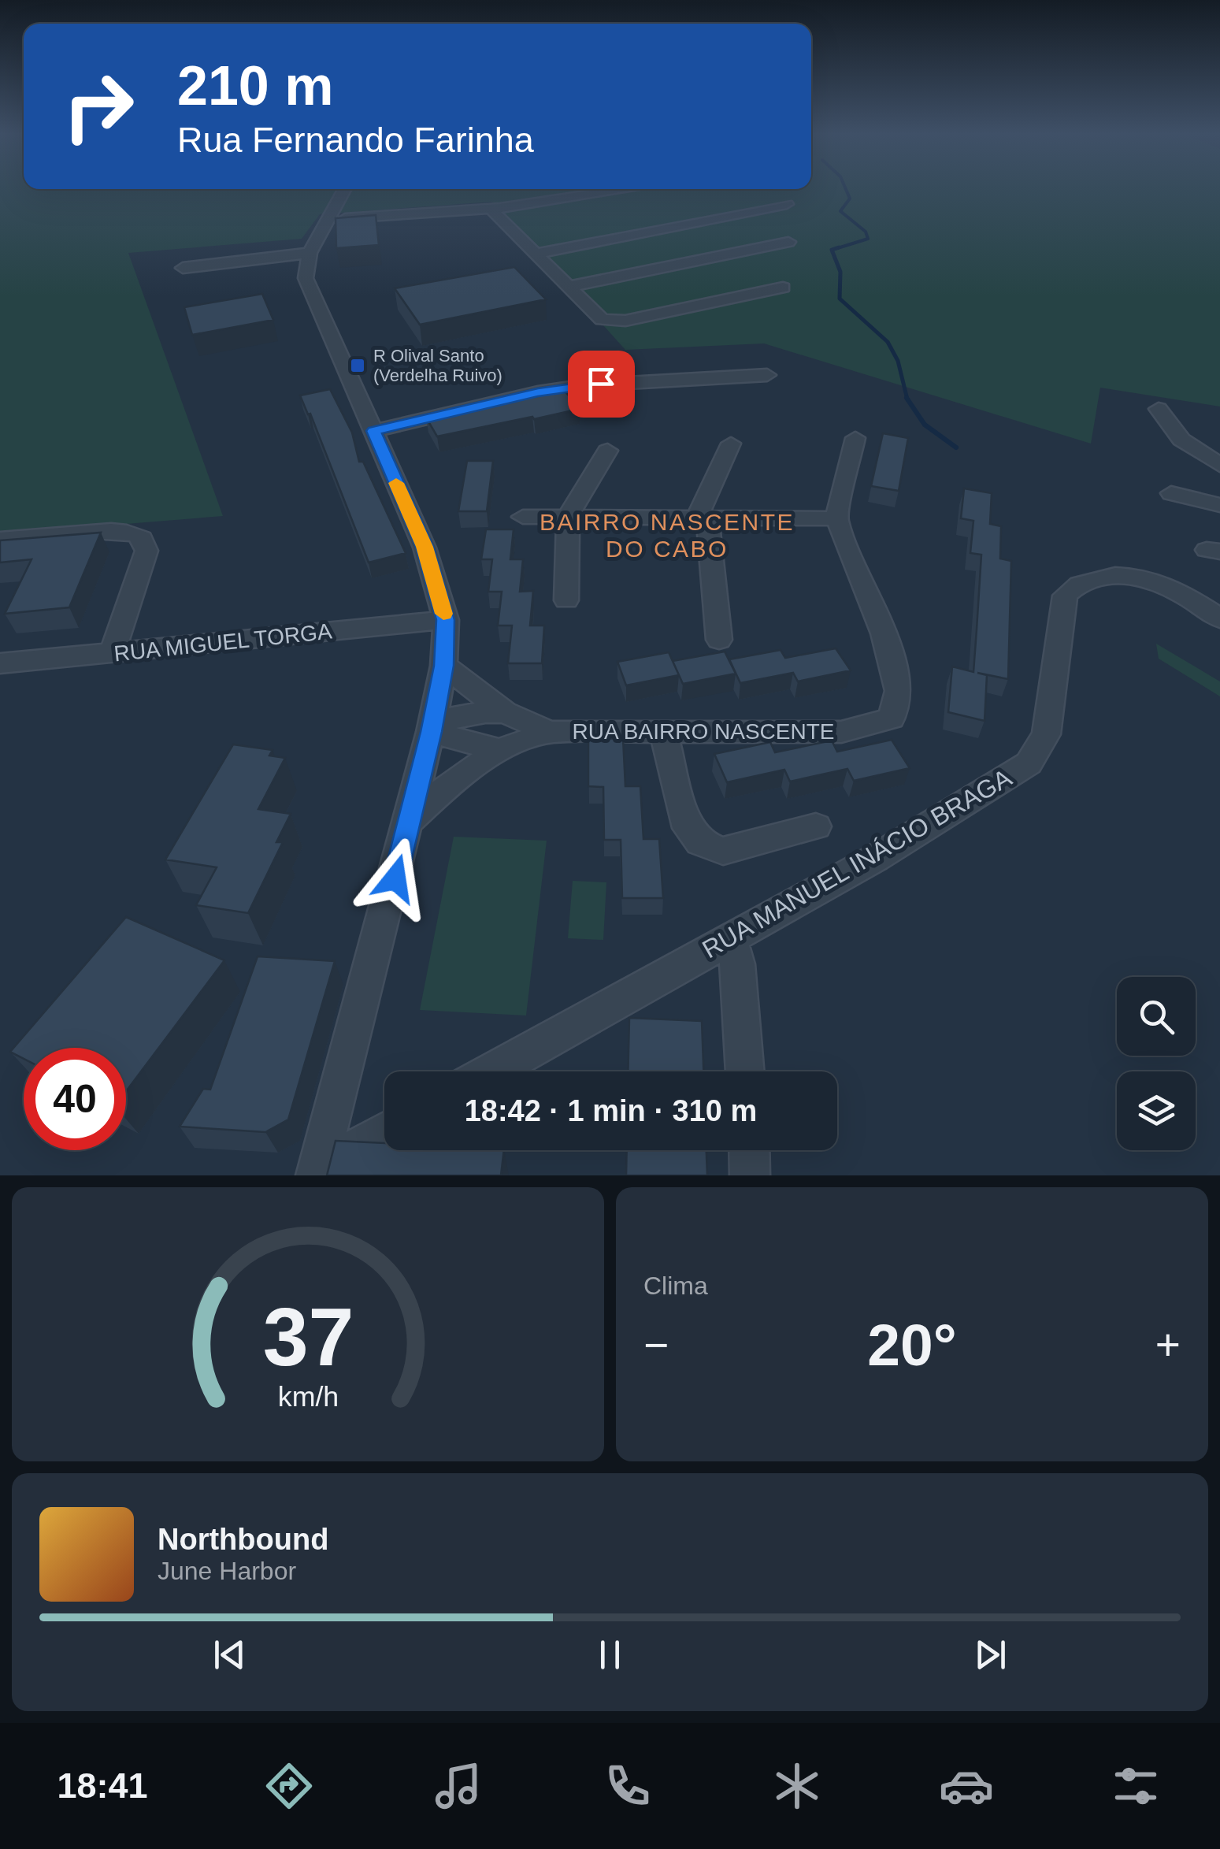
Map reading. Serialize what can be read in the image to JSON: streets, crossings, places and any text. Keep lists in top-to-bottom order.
{
  "streets": {
    "street": ["RUA MIGUEL TORGA", "RUA BAIRRO NASCENTE", "RUA MANUEL INÁCIO BRAGA"]
  },
  "districts": ["BAIRRO NASCENTE DO CABO"],
  "places": {
    "transit": ["R Olival Santo (Verdelha Ruivo)"]
  },
  "page": {
    "turn": ["210 m", "Rua Fernando Farinha"],
    "limit": "40",
    "trip": "18:42 · 1 min · 310 m",
    "tile": "Clima",
    "heat": ["−", "20°", "+"],
    "song": ["Northbound", "June Harbor"],
    "tabs": "18:41",
    "gauge": ["37", "km/h"]
  }
}
